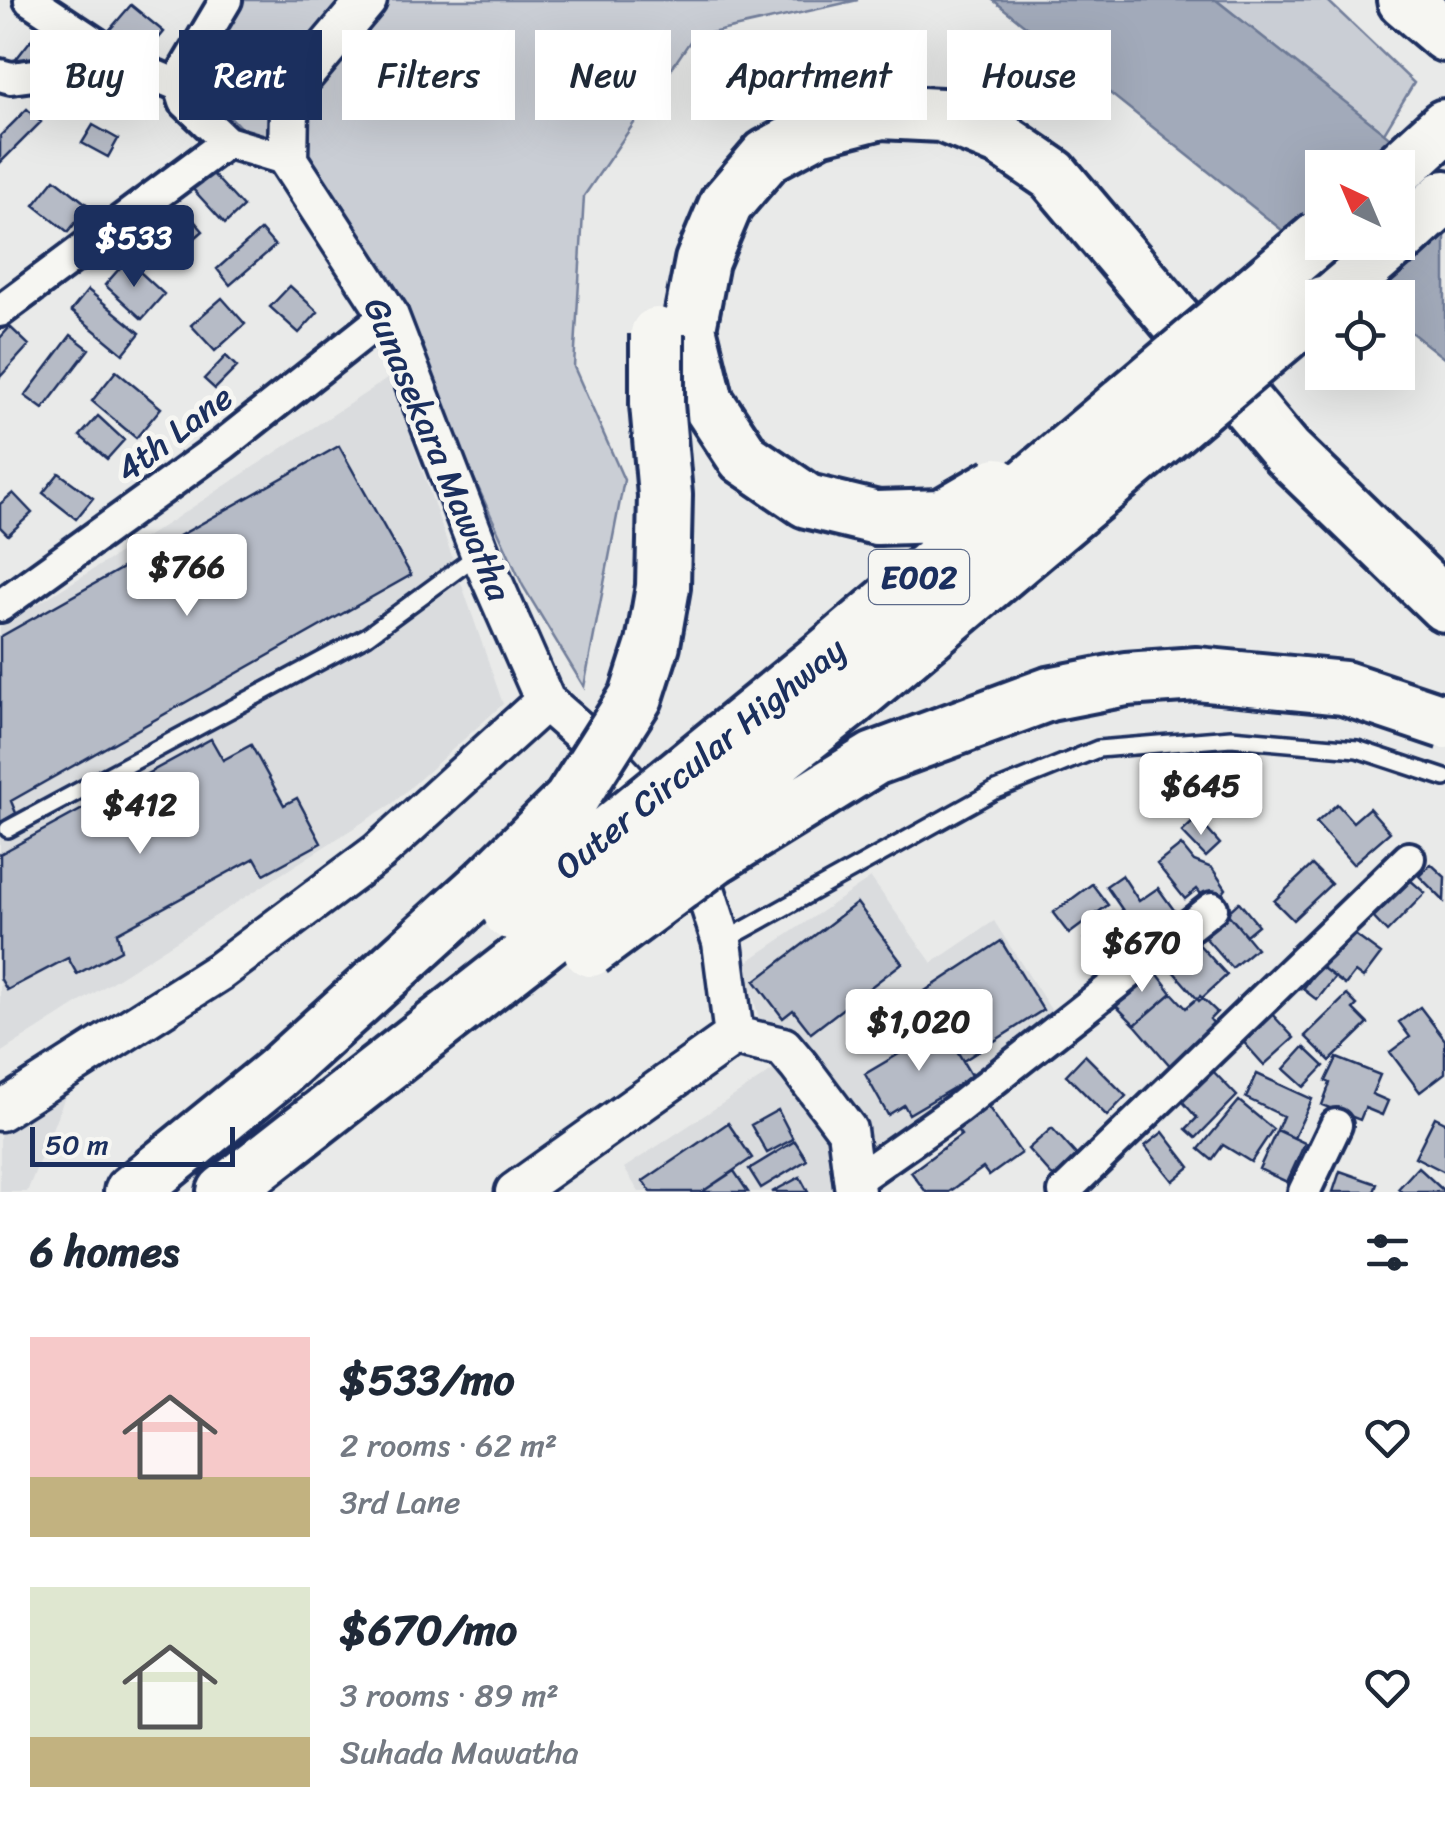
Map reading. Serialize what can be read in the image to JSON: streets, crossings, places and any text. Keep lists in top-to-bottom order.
{
  "streets": {
    "highway": ["E002", "Outer Circular Highway"],
    "street": ["4th Lane", "Gunasekara Mawatha"]
  },
  "crossings": [
    ["4th Lane", "Gunasekara Mawatha"]
  ],
  "scale_bar": "50 m",
  "north": "top left",
  "page": {
    "chip": [
      "Buy",
      "Rent",
      "Filters",
      "New",
      "Apartment",
      "House"
    ],
    "price": [
      "$533",
      "$766",
      "$645",
      "$412",
      "$670",
      "$1,020"
    ],
    "scale": "50 m",
    "heading": "6 homes",
    "list": [
      {
        "name": "$533/mo",
        "note": "2 rooms · 62 m² · 3rd Lane"
      },
      {
        "name": "$670/mo",
        "note": "3 rooms · 89 m² · Suhada Mawatha"
      }
    ]
  }
}
